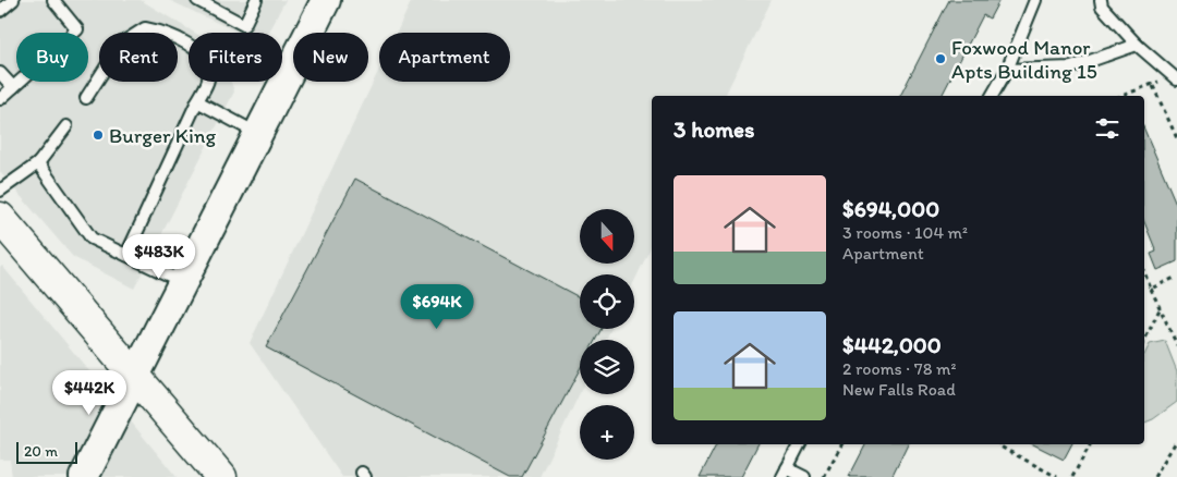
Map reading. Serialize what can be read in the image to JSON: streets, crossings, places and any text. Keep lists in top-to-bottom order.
{
  "places": ["Foxwood Manor Apts Building 15", "Burger King"],
  "scale_bar": "20 m",
  "north": "bottom",
  "page": {
    "chip": [
      "Buy",
      "Rent",
      "Filters",
      "New",
      "Apartment"
    ],
    "heading": "3 homes",
    "list": [
      {
        "name": "$694,000",
        "note": "3 rooms · 104 m² · Apartment"
      },
      {
        "name": "$442,000",
        "note": "2 rooms · 78 m² · New Falls Road"
      }
    ],
    "map_buttons": "+",
    "price": ["$483K", "$694K", "$442K"],
    "scale": "20 m"
  }
}
